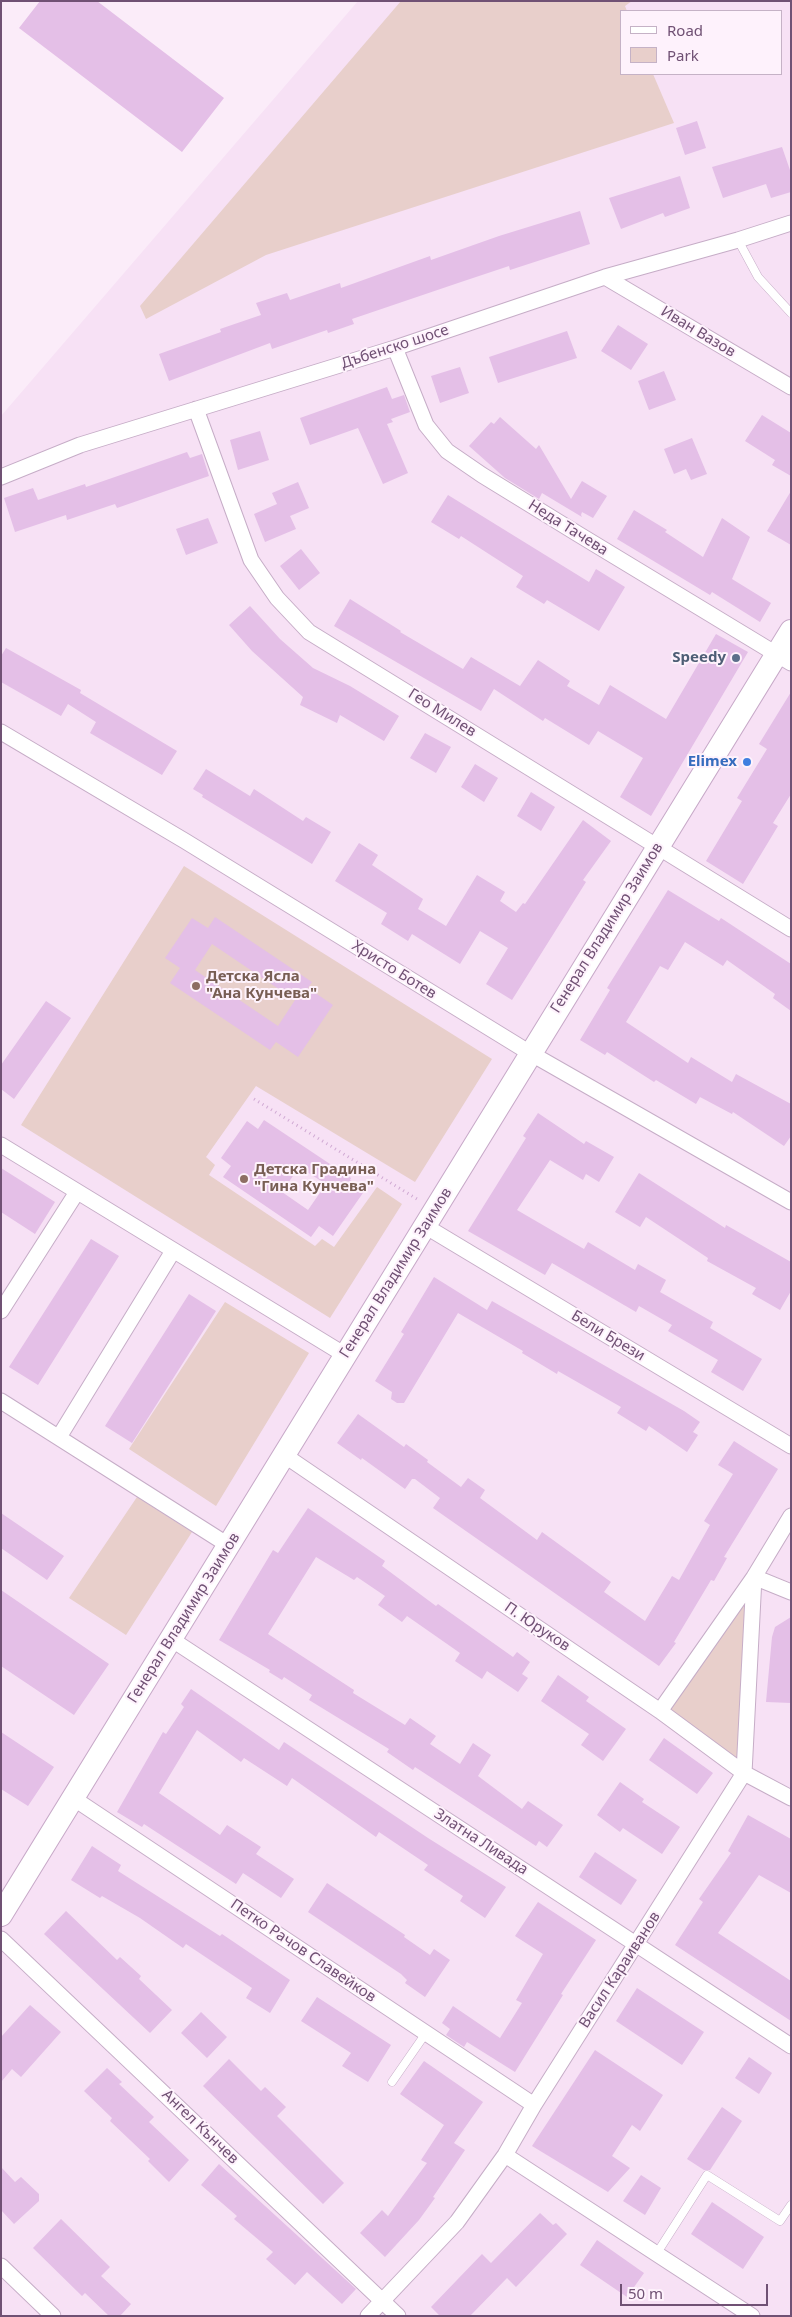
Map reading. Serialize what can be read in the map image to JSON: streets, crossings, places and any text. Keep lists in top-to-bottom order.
{
  "streets": {
    "street": [
      "Иван Вазов",
      "Дъбенско шосе",
      "Неда Тачева",
      "Гео Милев",
      "Генерал Владимир Заимов",
      "Христо Ботев",
      "Бели Брези",
      "П. Юруков",
      "Златна Ливада",
      "Петко Рачов Славейков",
      "Васил Караиванов",
      "Ангел Кънчев"
    ]
  },
  "crossings": [
    ["Иван Вазов", "Дъбенско шосе"],
    ["Дъбенско шосе", "Неда Тачева"],
    ["Дъбенско шосе", "Гео Милев"],
    ["Неда Тачева", "Генерал Владимир Заимов"],
    ["Гео Милев", "Генерал Владимир Заимов"],
    ["Генерал Владимир Заимов", "Христо Ботев"],
    ["Генерал Владимир Заимов", "Бели Брези"],
    ["Генерал Владимир Заимов", "П. Юруков"],
    ["Генерал Владимир Заимов", "Златна Ливада"],
    ["Генерал Владимир Заимов", "Петко Рачов Славейков"],
    ["П. Юруков", "Васил Караиванов"],
    ["Златна Ливада", "Васил Караиванов"],
    ["Петко Рачов Славейков", "Васил Караиванов"],
    ["Васил Караиванов", "Ангел Кънчев"]
  ],
  "places": [
    "Speedy",
    "Elimex",
    "Детска Ясла \"Ана Кунчева\"",
    "Детска Градина \"Гина Кунчева\""
  ],
  "legend": ["Road", "Park"],
  "scale_bar": "50 m"
}
